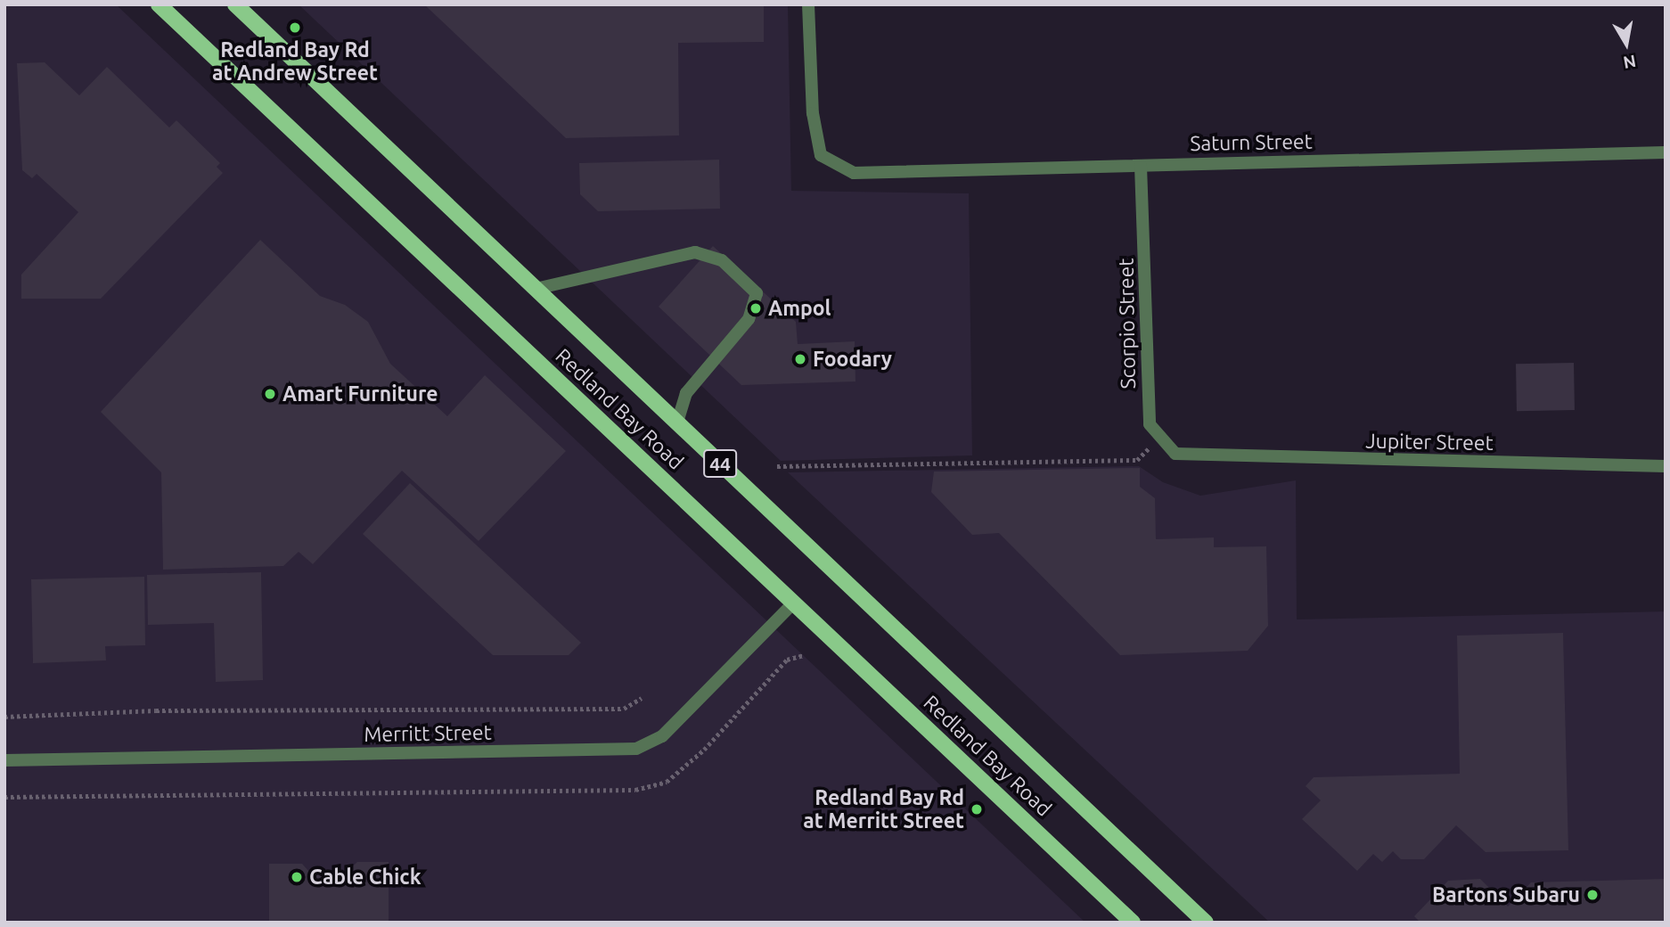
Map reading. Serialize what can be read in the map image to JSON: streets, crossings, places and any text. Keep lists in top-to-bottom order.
{
  "streets": {
    "main road": ["Redland Bay Road", "44"],
    "street": [
      "Saturn Street",
      "Scorpio Street",
      "Jupiter Street",
      "Merritt Street"
    ]
  },
  "crossings": [
    ["Saturn Street", "Scorpio Street"],
    ["Scorpio Street", "Jupiter Street"],
    ["Redland Bay Road", "Merritt Street"]
  ],
  "places": [
    "Redland Bay Rd at Andrew Street",
    "Ampol",
    "Foodary",
    "Amart Furniture",
    "Redland Bay Rd at Merritt Street",
    "Cable Chick",
    "Bartons Subaru"
  ],
  "north": "bottom"
}
